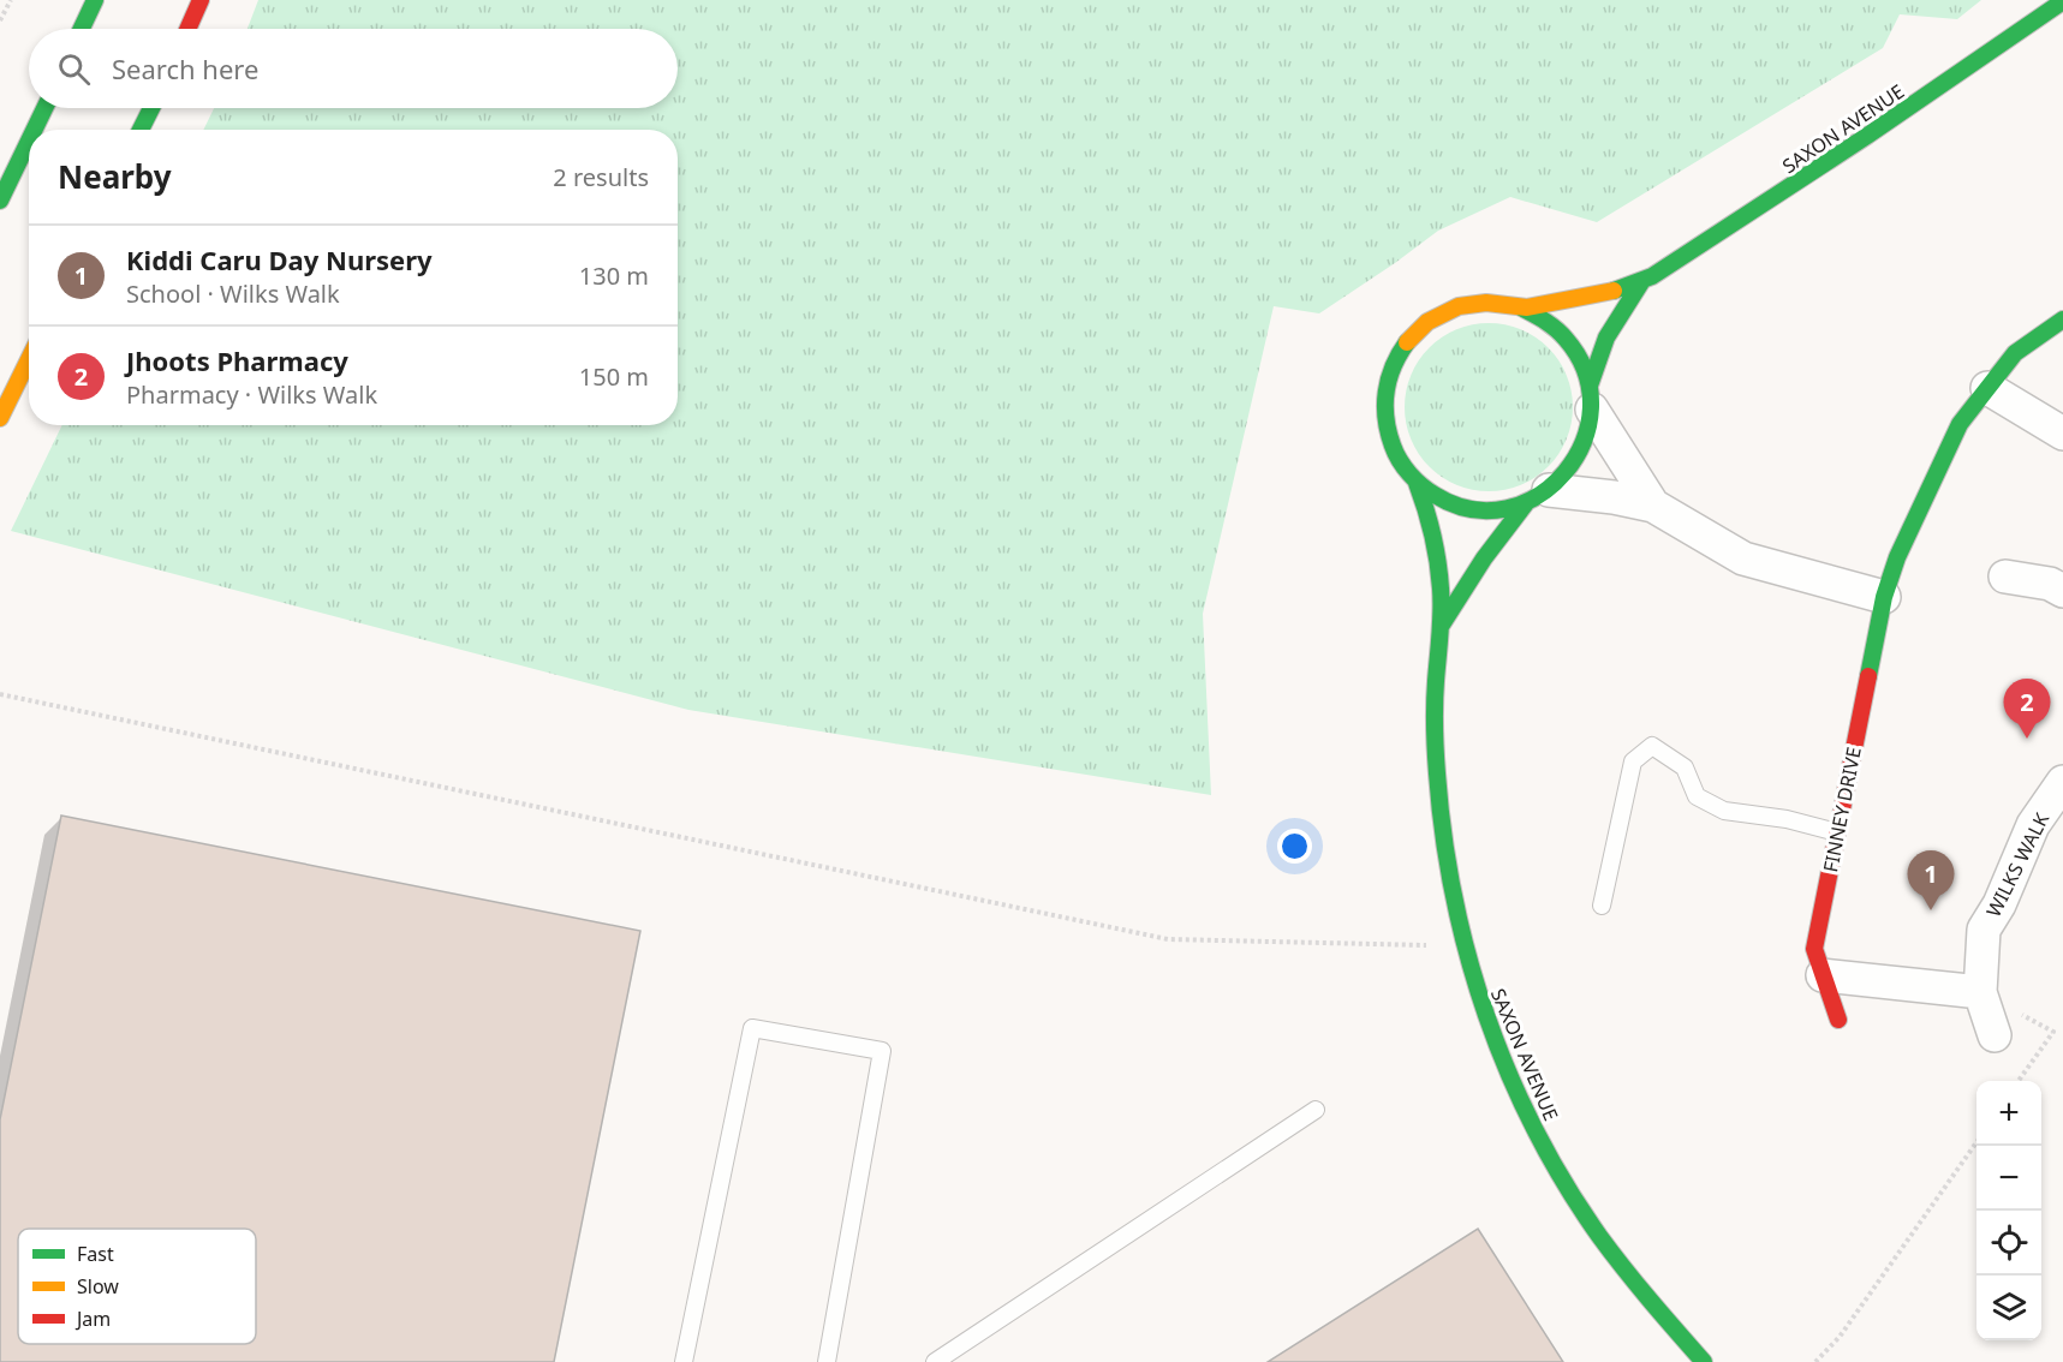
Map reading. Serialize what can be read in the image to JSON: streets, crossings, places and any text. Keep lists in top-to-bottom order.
{
  "streets": {
    "main road": ["SAXON AVENUE", "FINNEY DRIVE"],
    "street": ["WILKS WALK"]
  },
  "legend": ["Fast", "Slow", "Jam"],
  "page": {
    "search": "Search here",
    "heading": ["Nearby", "2 results"],
    "list": [
      {
        "mark": "1",
        "name": "Kiddi Caru Day Nursery",
        "note": "School · Wilks Walk",
        "value": "130 m"
      },
      {
        "mark": "2",
        "name": "Jhoots Pharmacy",
        "note": "Pharmacy · Wilks Walk",
        "value": "150 m"
      }
    ],
    "pins": ["2", "1"],
    "map_buttons": ["+", "−"]
  }
}
